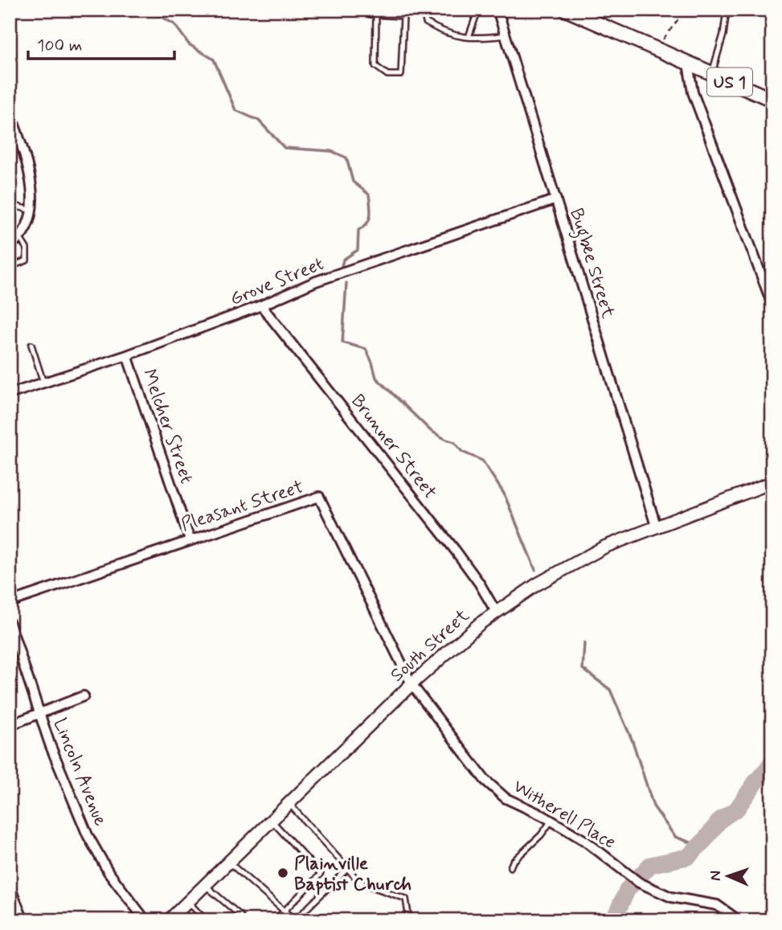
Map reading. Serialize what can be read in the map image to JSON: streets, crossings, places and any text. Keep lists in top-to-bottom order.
{
  "streets": {
    "main road": ["US 1", "South Street"],
    "street": [
      "Bugbee Street",
      "Grove Street",
      "Melcher Street",
      "Brunner Street",
      "Pleasant Street",
      "Lincoln Avenue",
      "Witherell Place"
    ]
  },
  "crossings": [
    ["Bugbee Street", "Grove Street"],
    ["Bugbee Street", "South Street"],
    ["Grove Street", "Melcher Street"],
    ["Grove Street", "Brunner Street"],
    ["Melcher Street", "Pleasant Street"],
    ["Brunner Street", "South Street"],
    ["Pleasant Street", "South Street"],
    ["Pleasant Street", "Witherell Place"],
    ["South Street", "Witherell Place"]
  ],
  "places": ["Plainville Baptist Church"],
  "scale_bar": "100 m",
  "north": "left"
}
